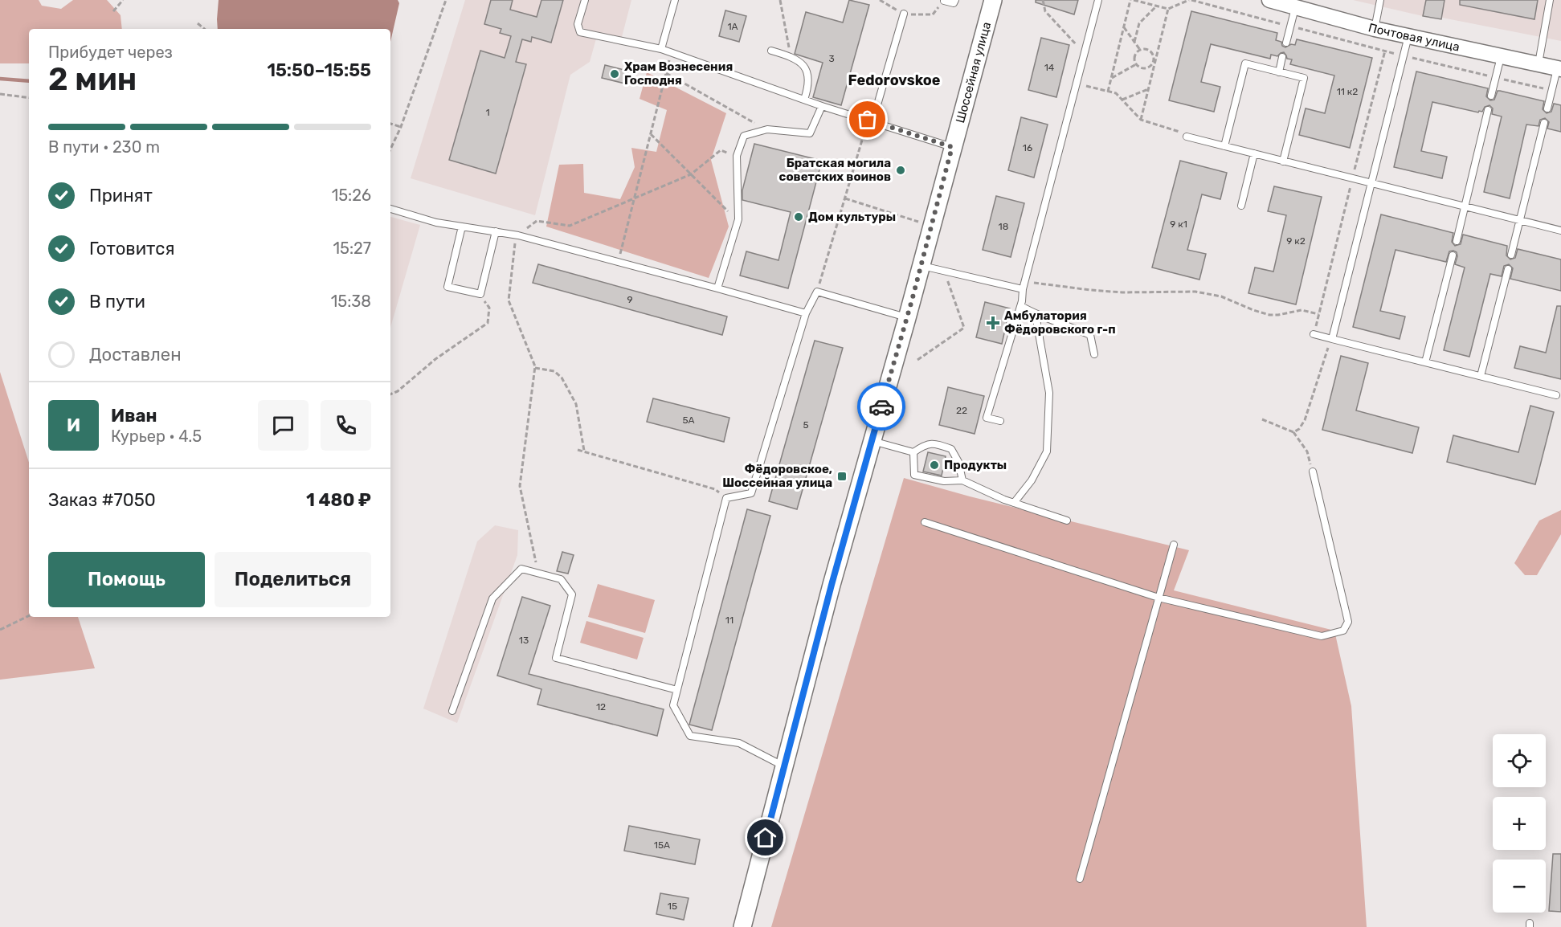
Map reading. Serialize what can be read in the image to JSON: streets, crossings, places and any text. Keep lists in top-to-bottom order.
{
  "streets": {
    "main road": ["Шоссейная улица"],
    "street": ["Почтовая улица"]
  },
  "districts": ["Fedorovskoe"],
  "places": {
    "other": [
      "Храм Вознесения Господня",
      "Братская могила советских воинов",
      "Дом культуры",
      "Продукты"
    ],
    "health": ["Амбулатория Фёдоровского г-п"],
    "transit": ["Фёдоровское, Шоссейная улица"]
  },
  "house_numbers": [
    "1А",
    "3",
    "14",
    "11 к2",
    "1",
    "16",
    "9 к1",
    "18",
    "9 к2",
    "9",
    "22",
    "5А",
    "5",
    "11",
    "13",
    "12",
    "15А",
    "15"
  ],
  "page": {
    "heading": ["2 мин", "Прибудет через", "15:50–15:55"],
    "panel": [
      "Иван",
      "Курьер · 4.5",
      "Заказ #7050",
      "1 480 ₽"
    ],
    "bar": "В пути · 230 m",
    "list": [
      ["Принят", "15:26"],
      ["Готовится", "15:27"],
      ["В пути", "15:38"],
      "Доставлен"
    ],
    "round": "И",
    "buttons": ["Помощь", "Поделиться"],
    "map_buttons": ["+", "−"]
  }
}
